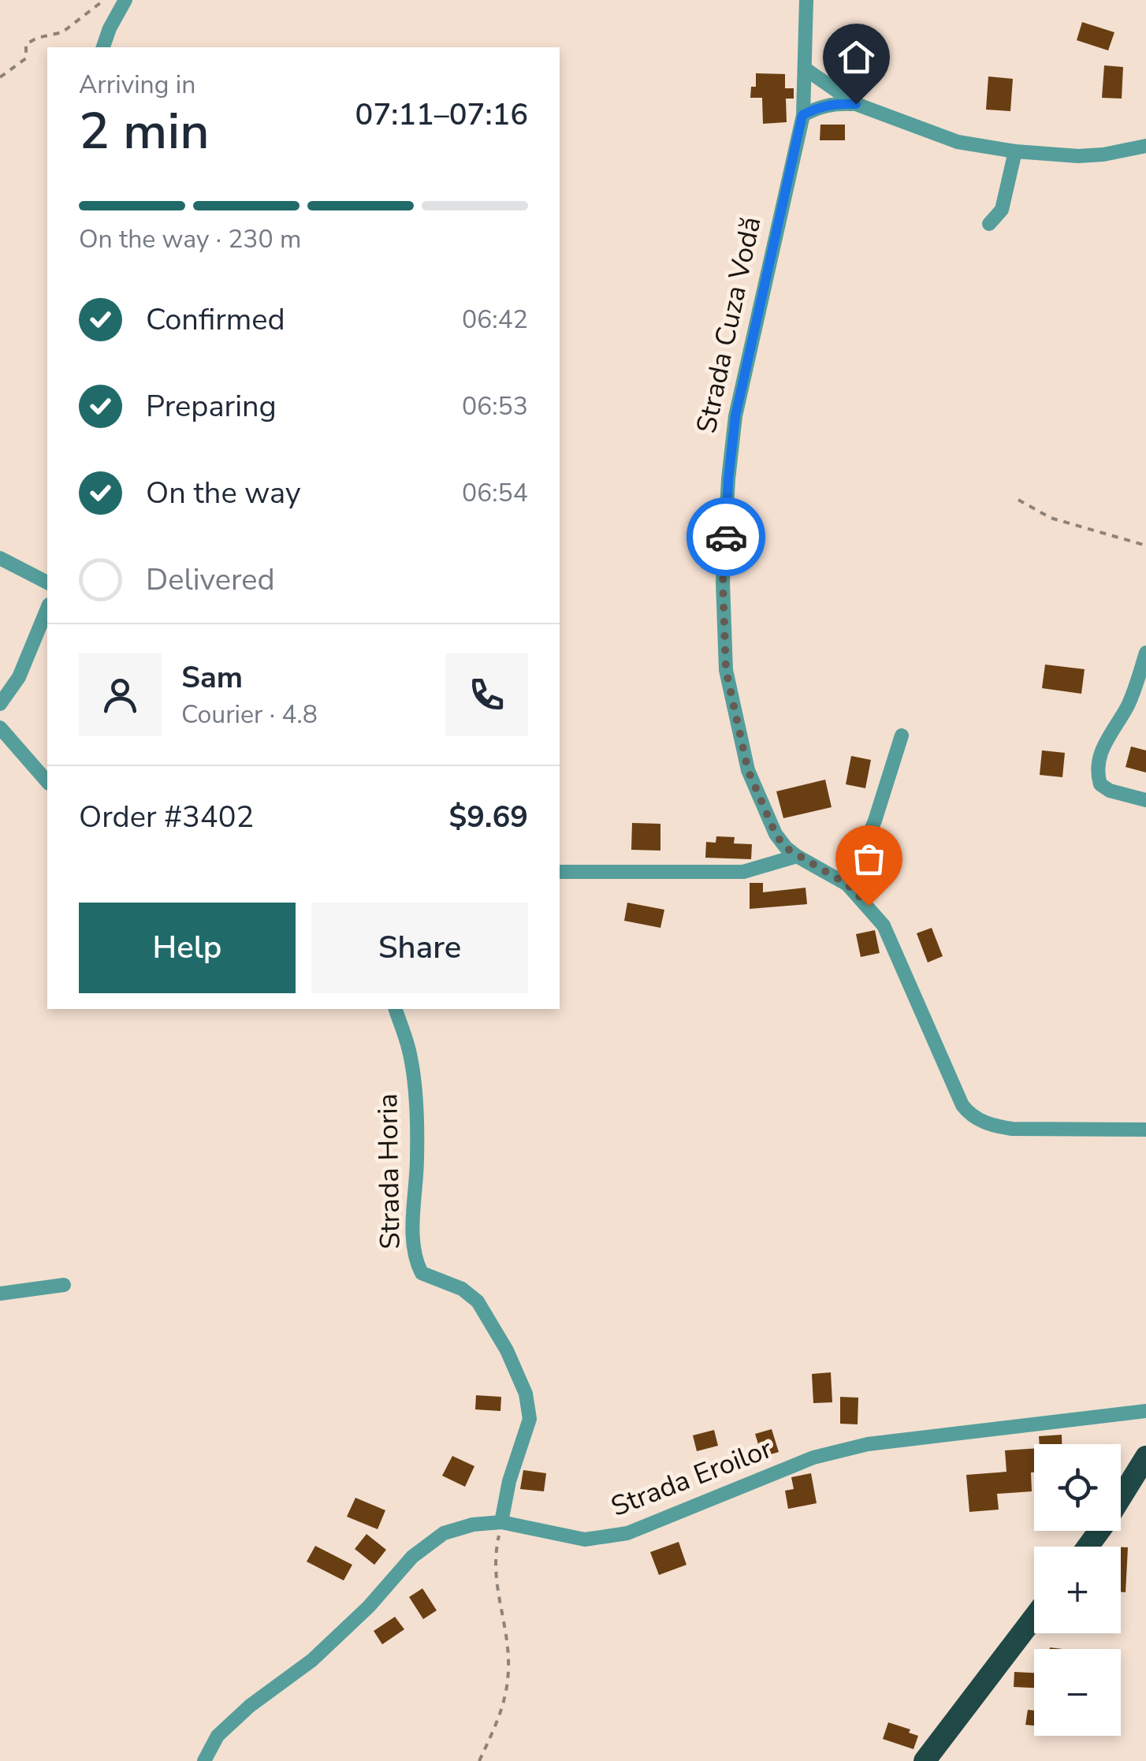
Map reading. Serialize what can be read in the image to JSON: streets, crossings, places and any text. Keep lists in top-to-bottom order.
{
  "streets": {
    "street": ["Strada Cuza Vodă", "Strada Horia", "Strada Eroilor"]
  },
  "crossings": [
    ["Strada Horia", "Strada Eroilor"]
  ],
  "page": {
    "heading": ["2 min", "Arriving in", "07:11–07:16"],
    "panel": [
      "Sam",
      "Courier · 4.8",
      "Order #3402",
      "$9.69"
    ],
    "bar": "On the way · 230 m",
    "list": [
      ["Confirmed", "06:42"],
      ["Preparing", "06:53"],
      ["On the way", "06:54"],
      "Delivered"
    ],
    "buttons": ["Help", "Share"],
    "map_buttons": ["+", "−"]
  }
}
